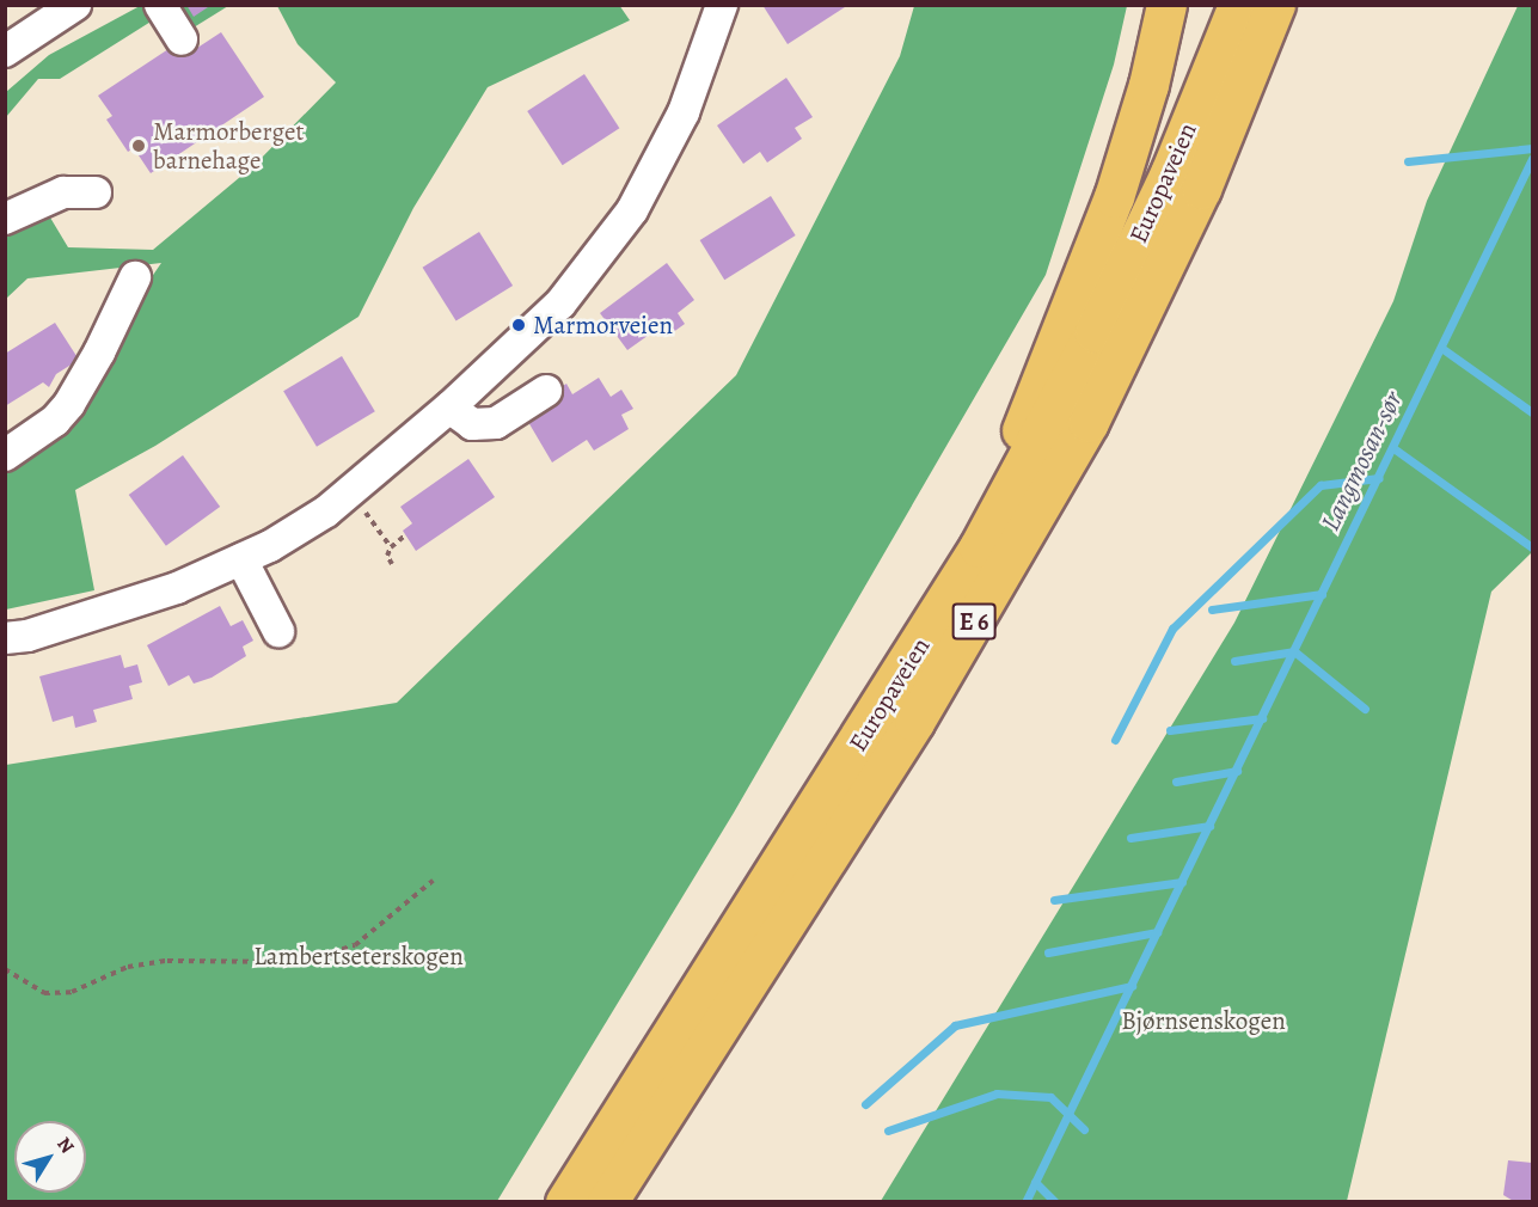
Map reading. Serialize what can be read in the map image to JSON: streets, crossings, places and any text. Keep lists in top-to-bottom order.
{
  "streets": {
    "highway": ["Europaveien", "E 6"]
  },
  "crossings": [
    ["Europaveien", "E 6"]
  ],
  "water": ["Langmosan-sør"],
  "parks": ["Lambertseterskogen", "Bjørnsenskogen"],
  "places": ["Marmorberget barnehage", "Marmorveien"],
  "north": "top right"
}
